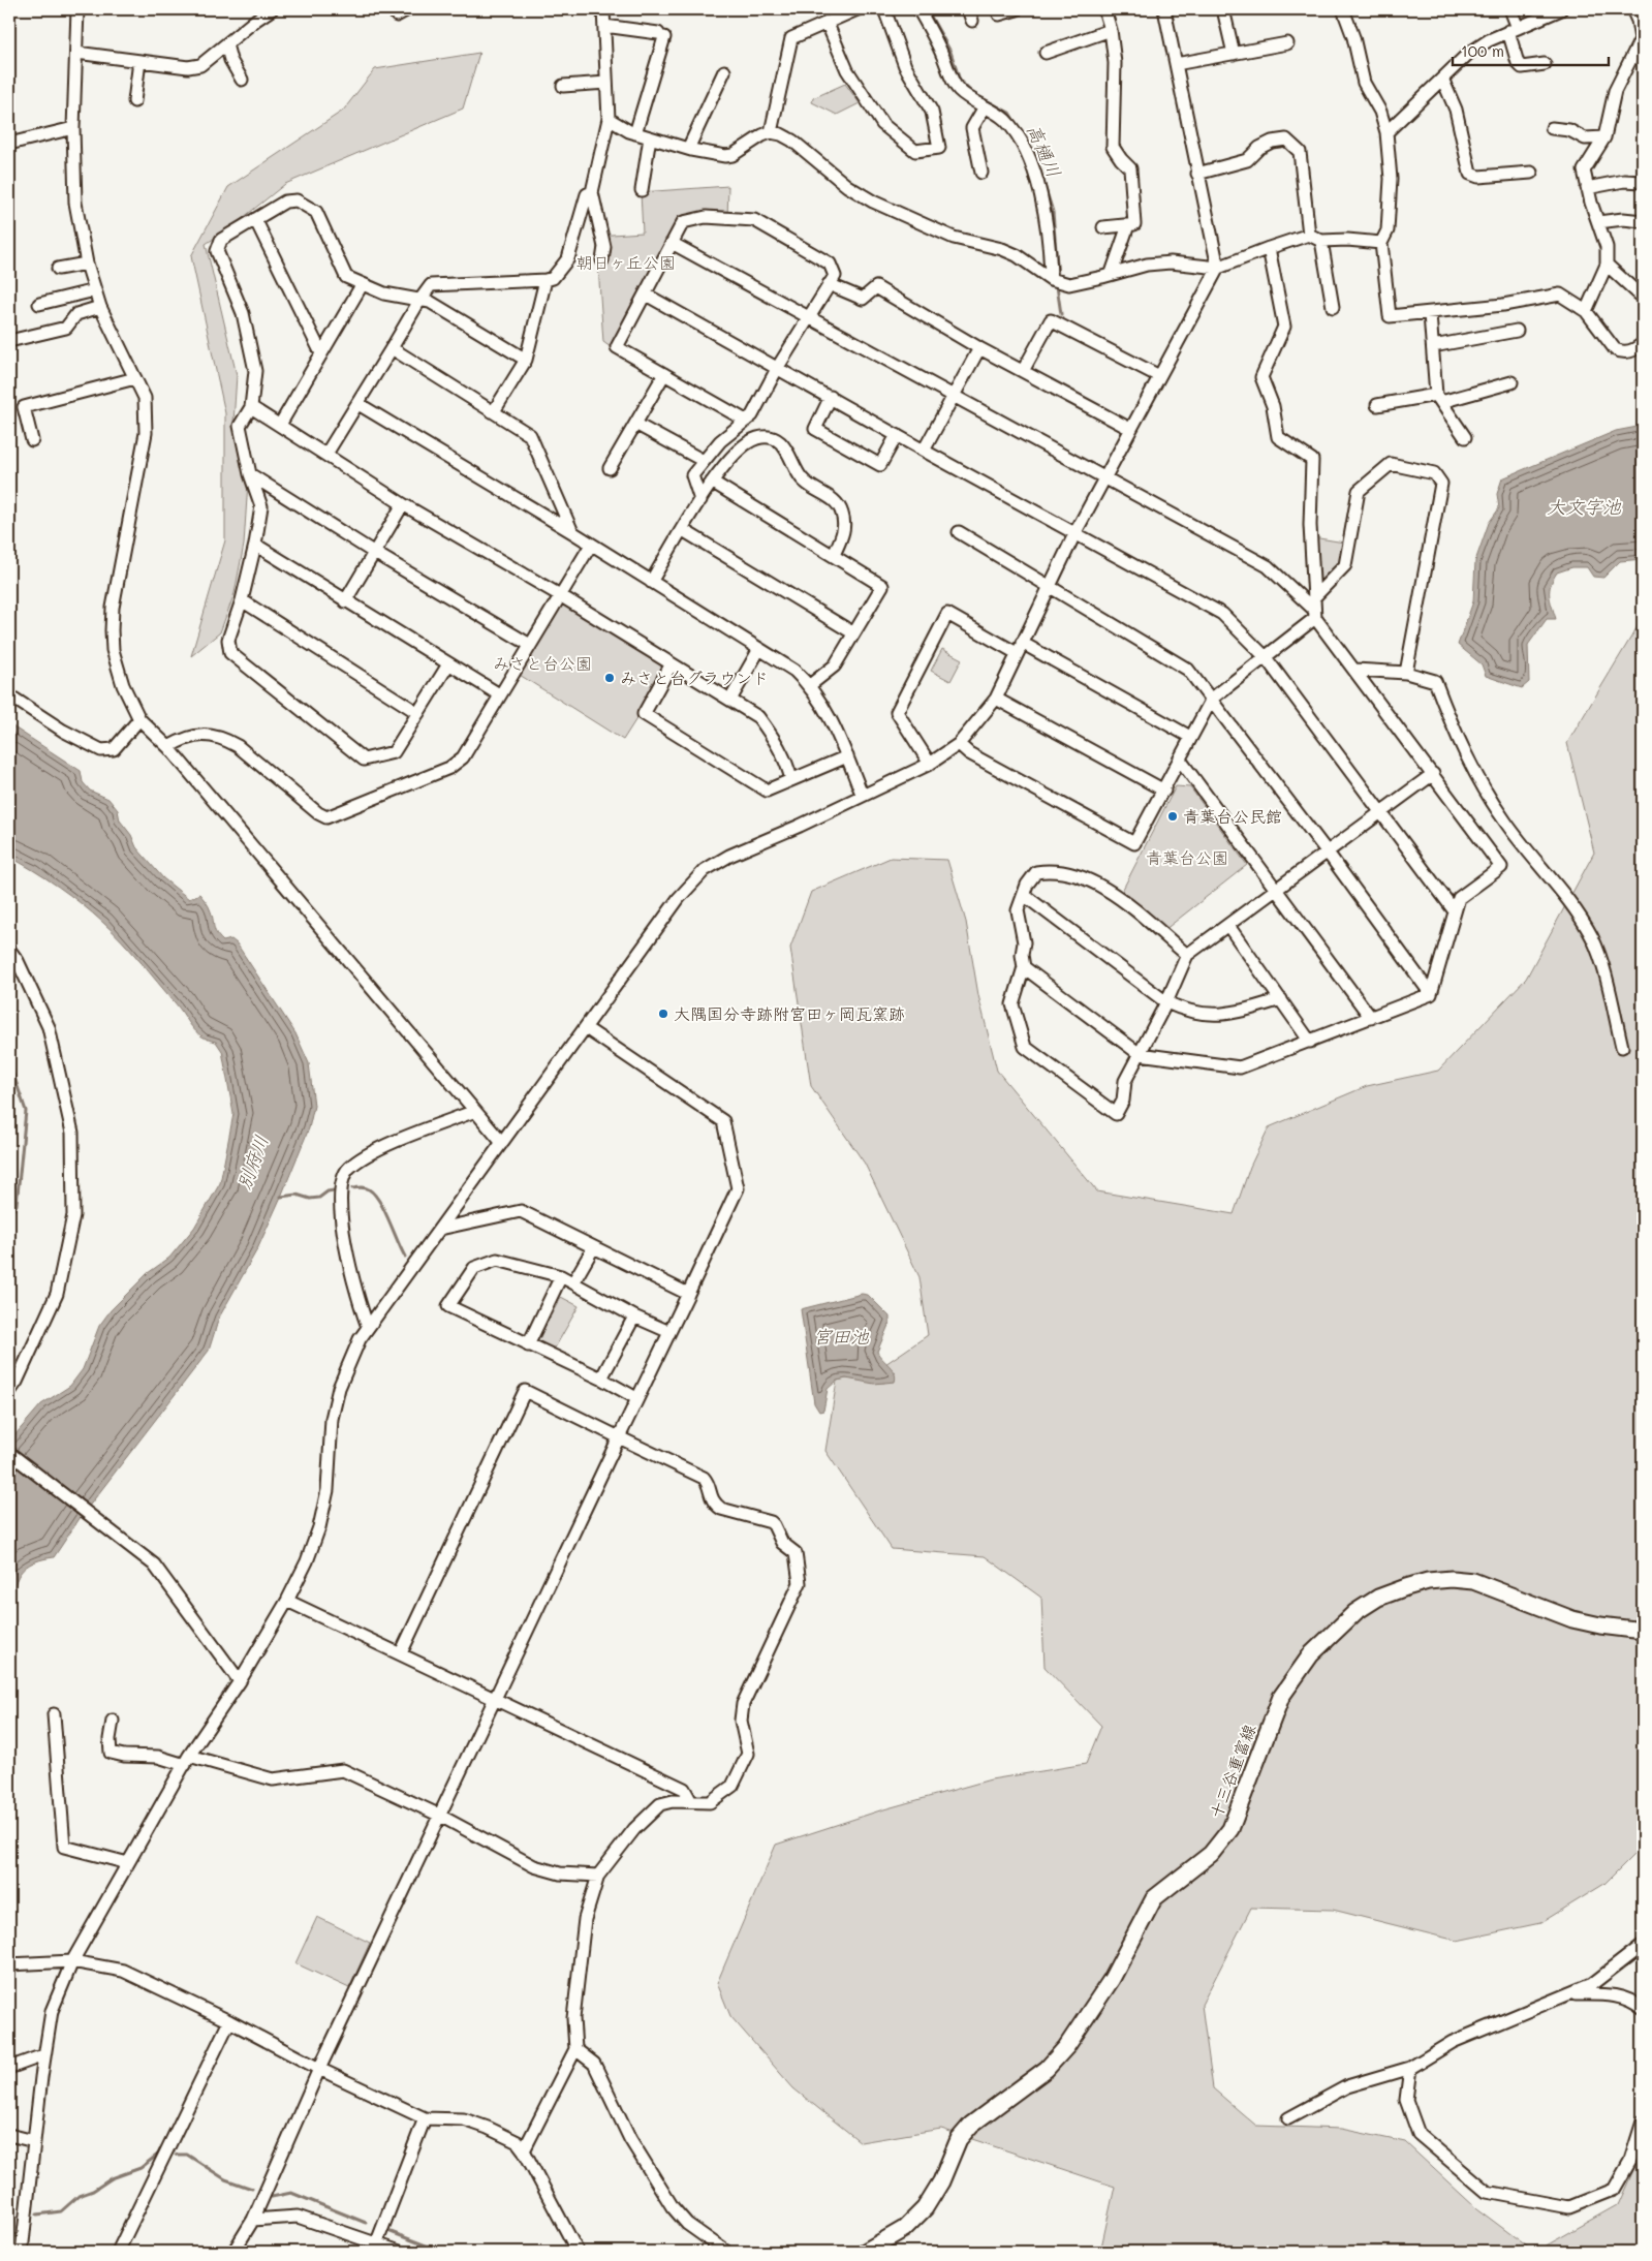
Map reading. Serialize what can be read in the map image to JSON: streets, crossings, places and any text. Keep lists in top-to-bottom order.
{
  "streets": {
    "main road": ["十三谷重富線"]
  },
  "water": [
    "高樋川",
    "大文字池",
    "別府川",
    "宮田池"
  ],
  "parks": ["朝日ヶ丘公園", "みさと台公園", "青葉台公園"],
  "places": ["みさと台グラウンド", "青葉台公民館", "大隅国分寺跡附宮田ヶ岡瓦窯跡"],
  "scale_bar": "100 m"
}
